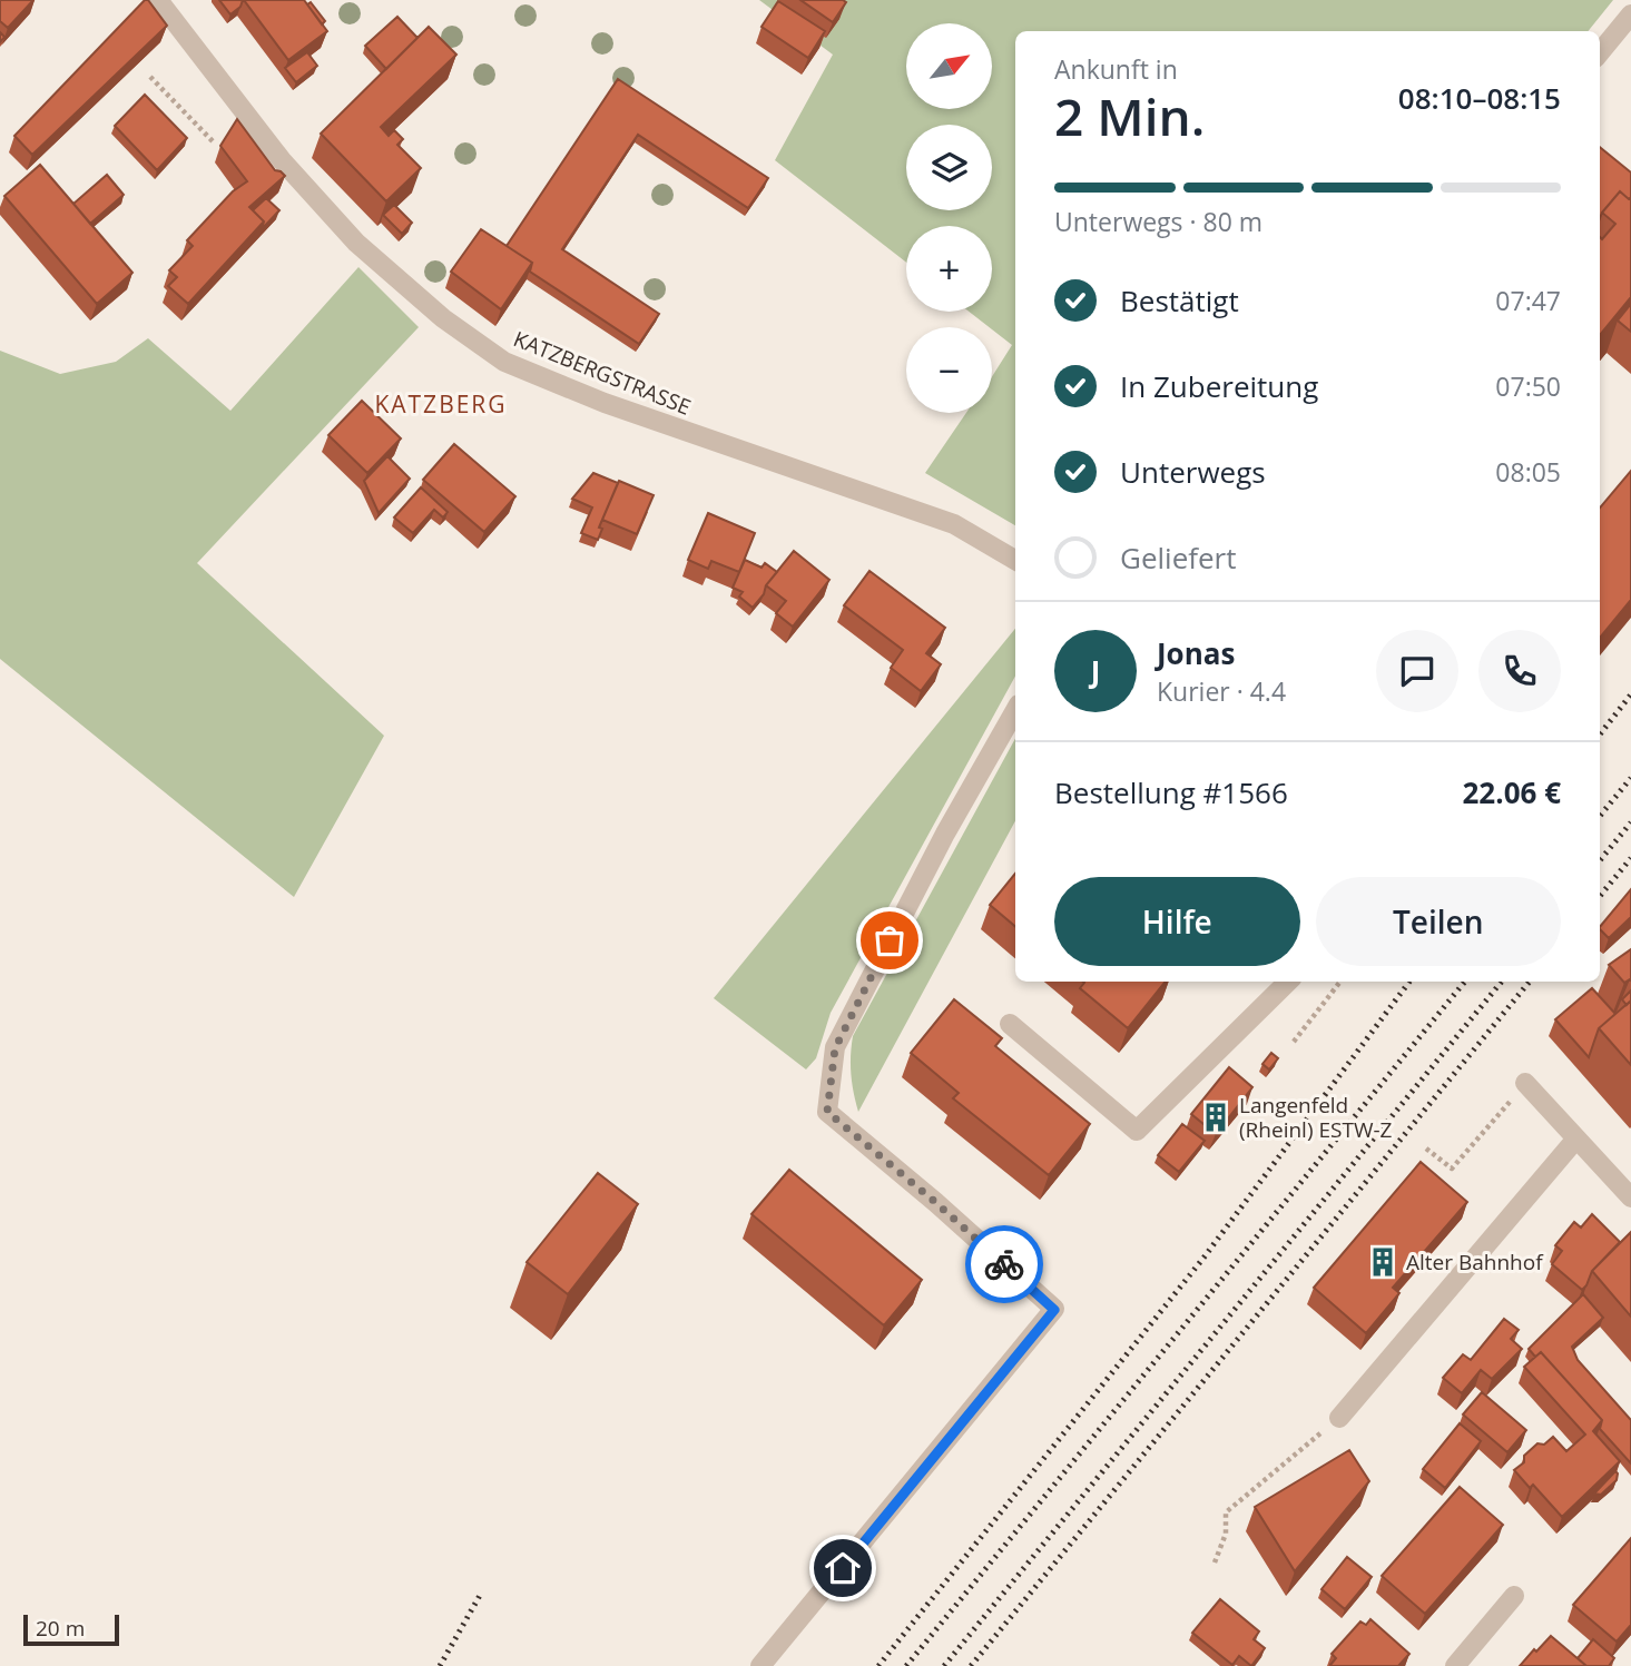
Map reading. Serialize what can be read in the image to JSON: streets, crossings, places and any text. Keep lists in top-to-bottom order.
{
  "streets": {
    "street": ["KATZBERGSTRASSE"]
  },
  "districts": ["KATZBERG"],
  "places": {
    "building": ["Langenfeld (Rheinl) ESTW-Z", "Alter Bahnhof"]
  },
  "scale_bar": "20 m",
  "north": "top right",
  "page": {
    "map_buttons": ["+", "−"],
    "heading": ["2 Min.", "Ankunft in", "08:10–08:15"],
    "panel": [
      "Jonas",
      "Kurier · 4.4",
      "Bestellung #1566",
      "22.06 €"
    ],
    "bar": "Unterwegs · 80 m",
    "list": [
      ["Bestätigt", "07:47"],
      ["In Zubereitung", "07:50"],
      ["Unterwegs", "08:05"],
      "Geliefert"
    ],
    "round": "J",
    "buttons": ["Hilfe", "Teilen"],
    "scale": "20 m"
  }
}
